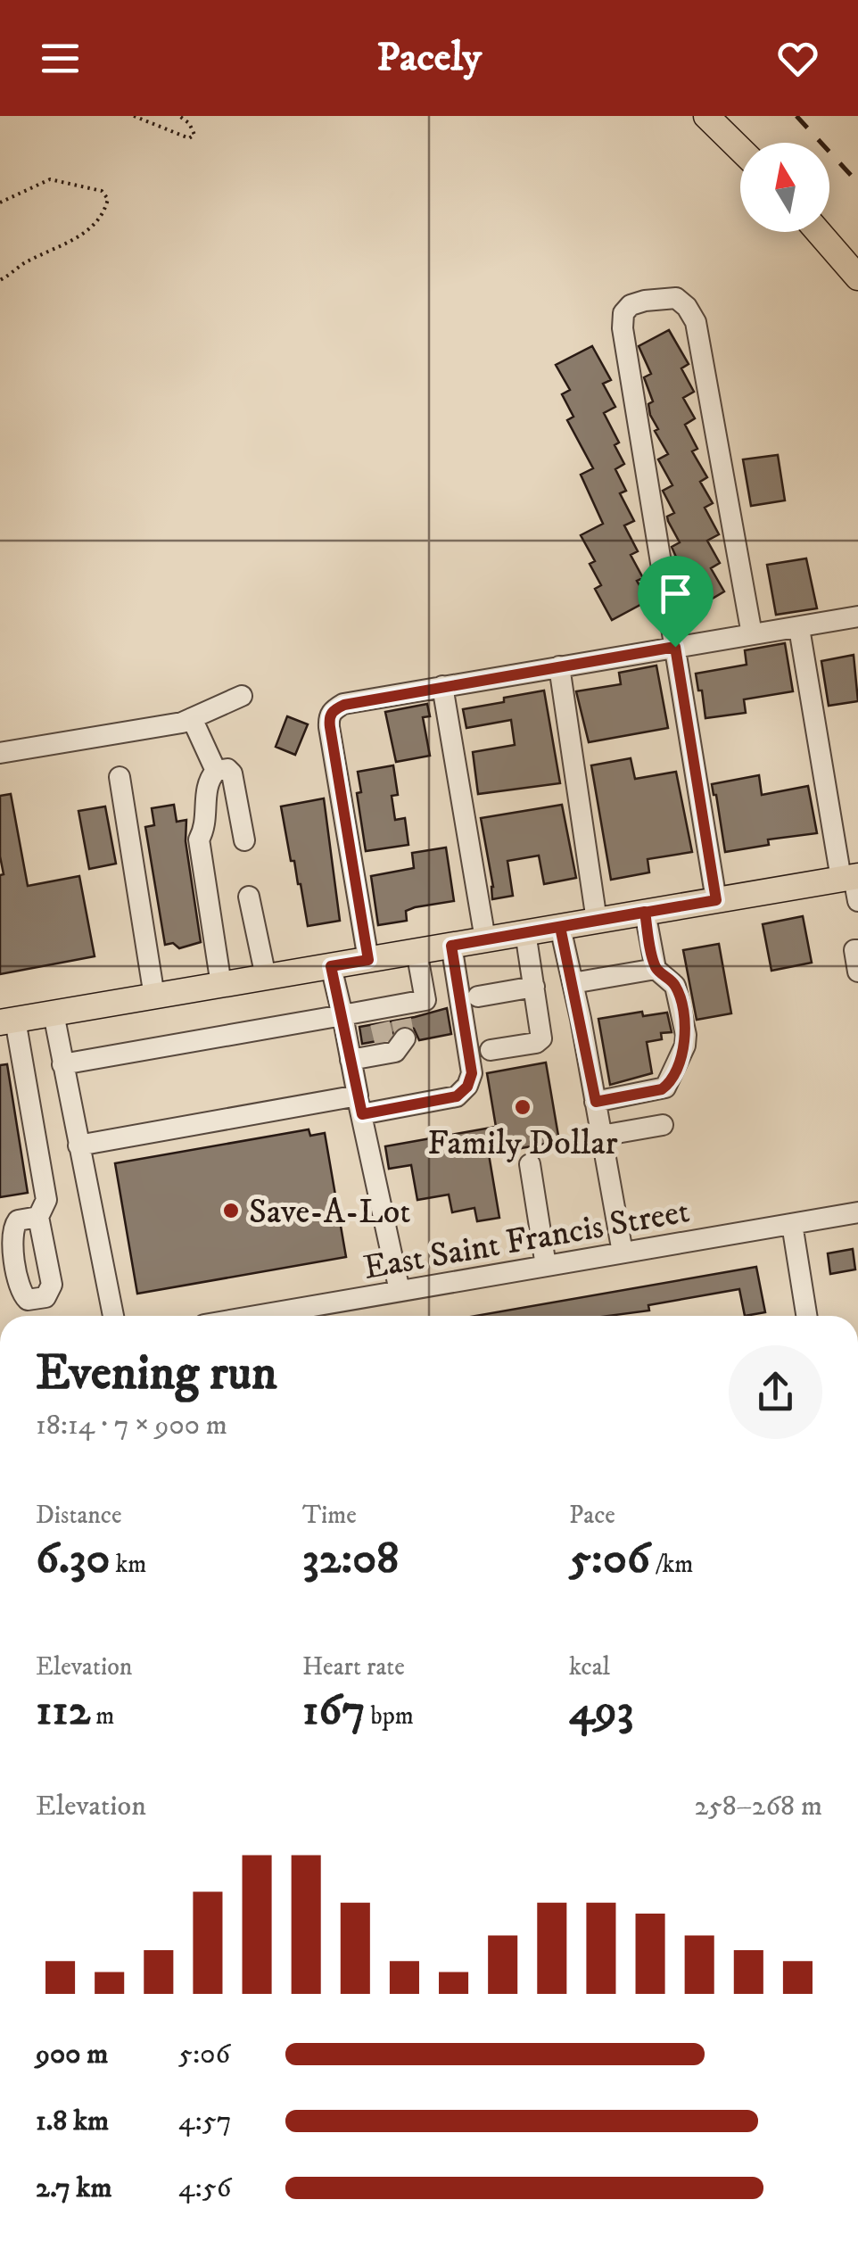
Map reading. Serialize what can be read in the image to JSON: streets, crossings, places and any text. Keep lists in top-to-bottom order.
{
  "streets": {
    "street": ["East Saint Francis Street"]
  },
  "places": ["Family Dollar", "Save-A-Lot"],
  "north": "top",
  "page": {
    "header": "Pacely",
    "heading": ["Evening run", "18:14 · 7 × 900 m"],
    "stats": [
      ["Distance", "6.30 km"],
      ["Time", "32:08"],
      ["Pace", "5:06 /km"],
      ["Elevation", "112 m"],
      ["Heart rate", "167 bpm"],
      ["kcal", "493"]
    ],
    "chart": ["Elevation", "258–268 m"],
    "list": [
      {
        "name": "900 m",
        "note": "5:06"
      },
      {
        "name": "1.8 km",
        "note": "4:57"
      },
      {
        "name": "2.7 km",
        "note": "4:56"
      }
    ]
  }
}
